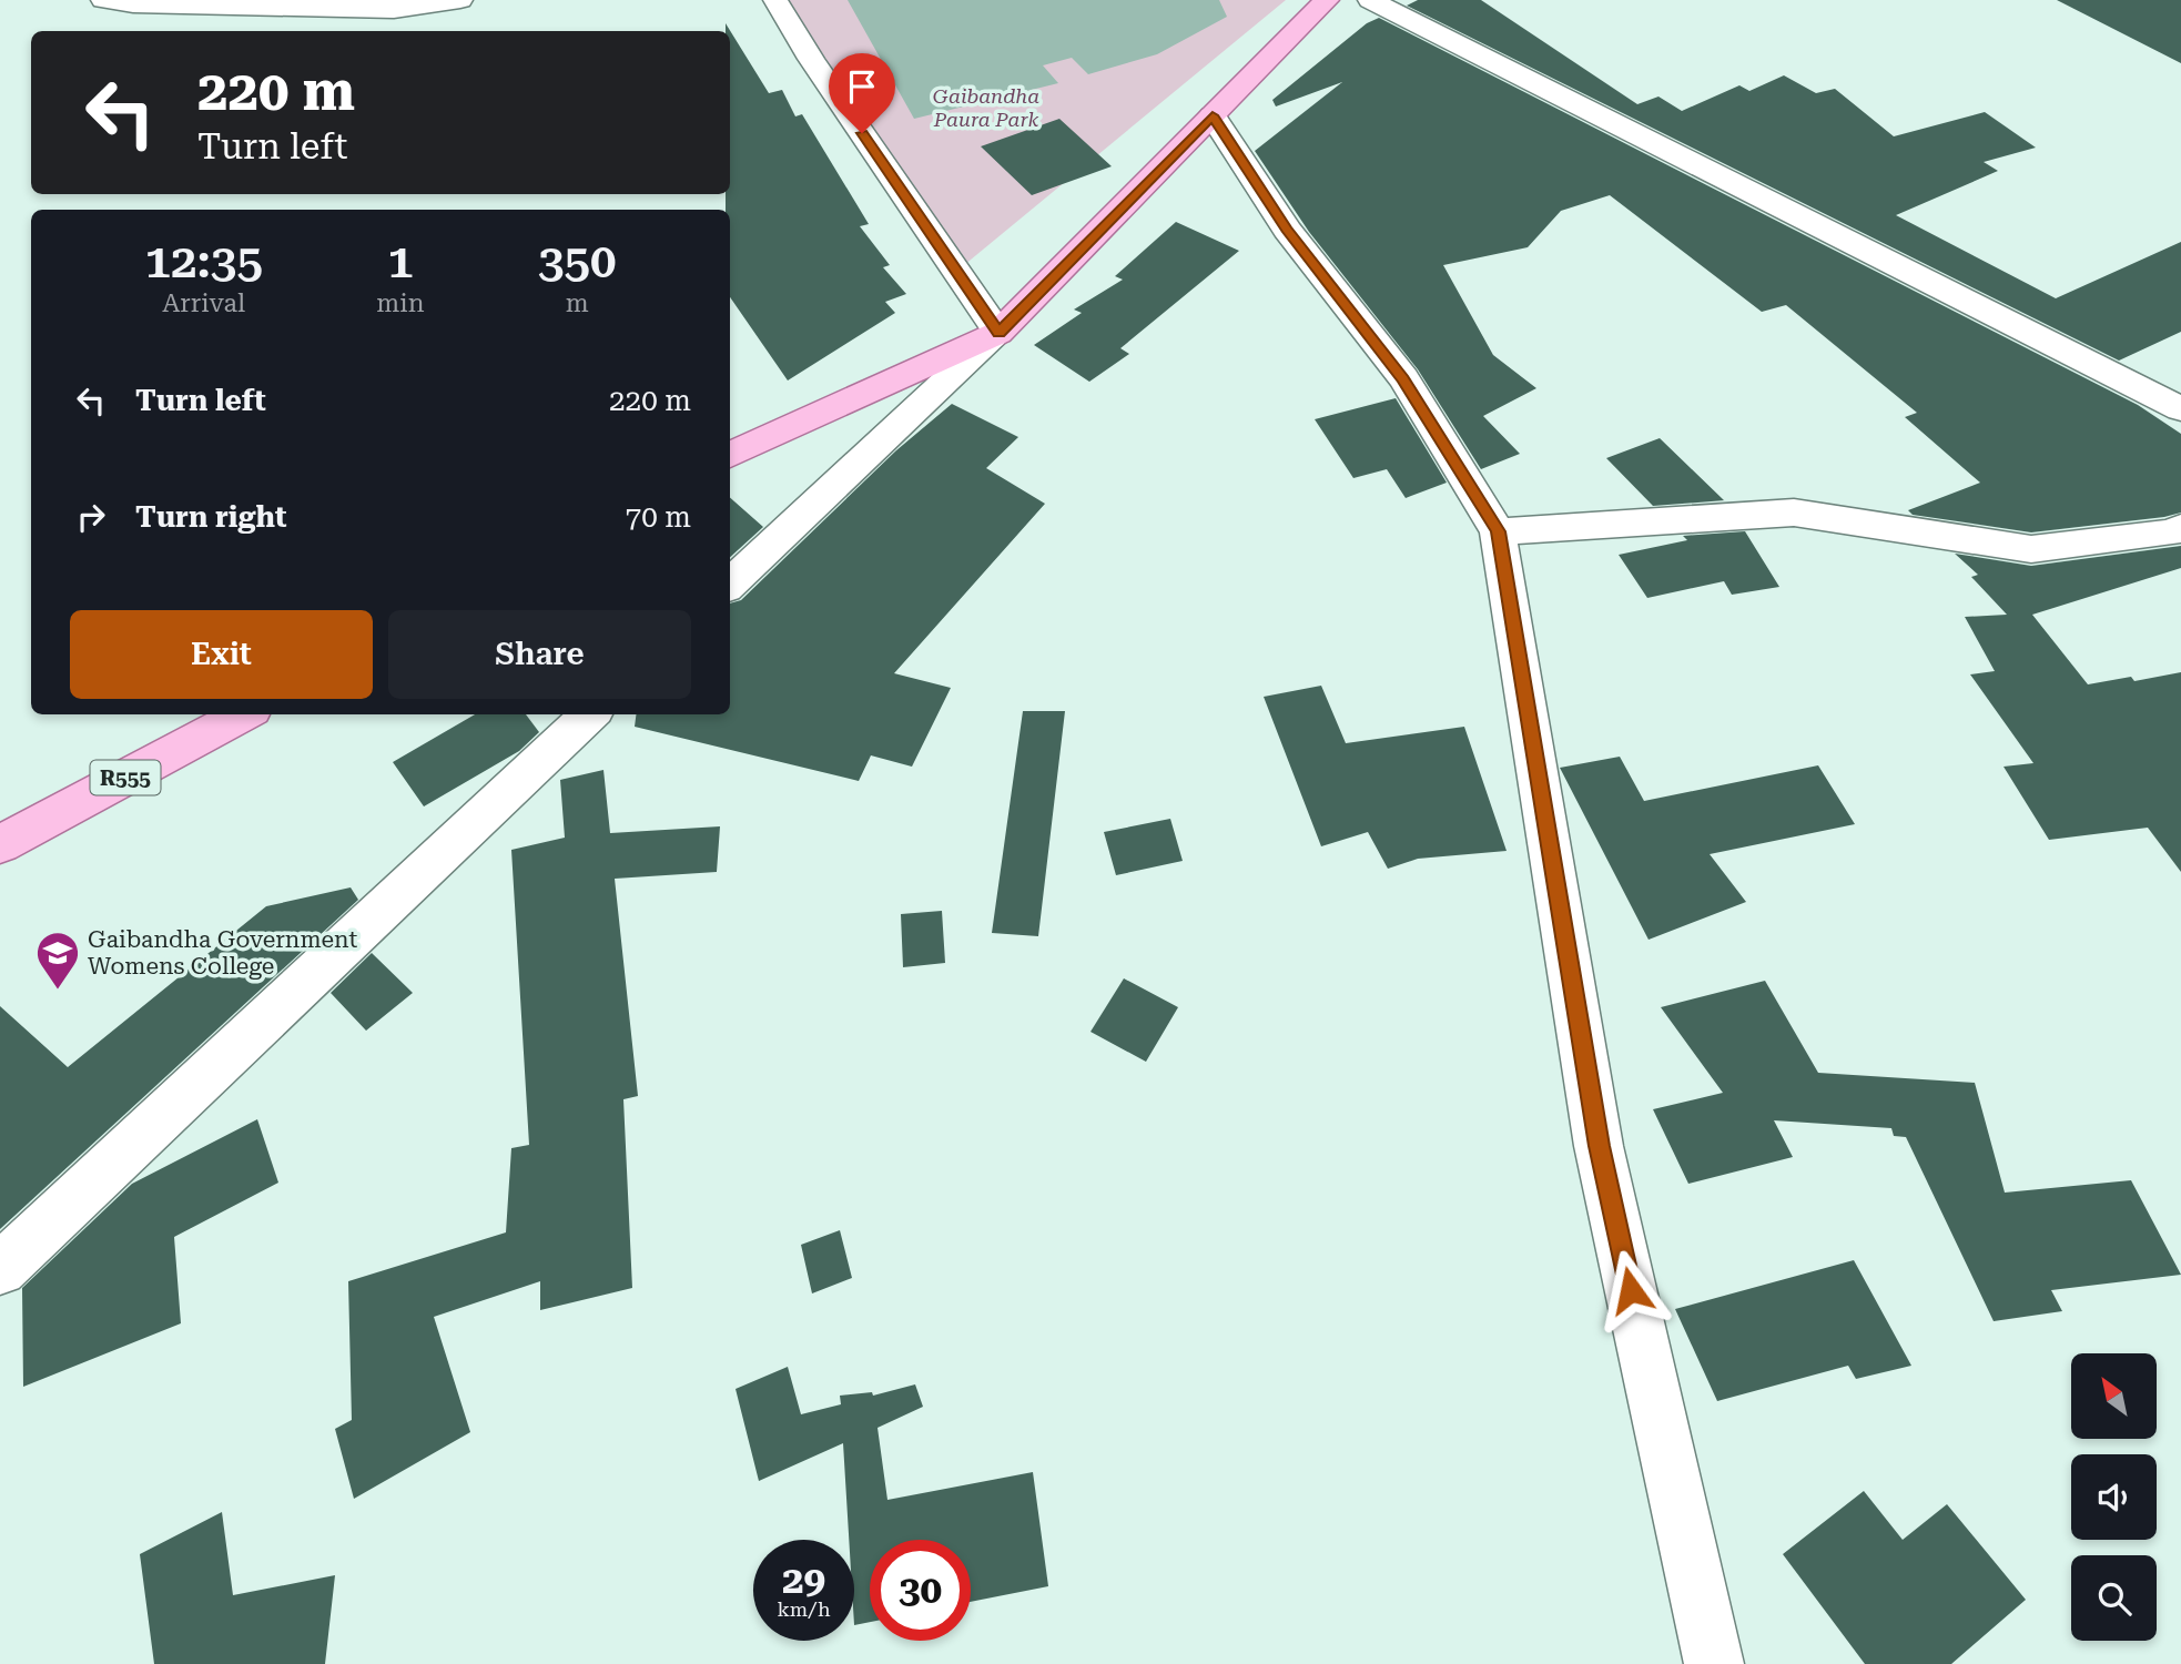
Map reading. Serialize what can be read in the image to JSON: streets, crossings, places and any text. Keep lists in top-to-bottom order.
{
  "streets": {
    "main road": ["R555"]
  },
  "parks": ["Gaibandha Paura Park"],
  "places": {
    "school or university": ["Gaibandha Government Womens College"]
  },
  "north": "top left",
  "page": {
    "turn": ["220 m", "Turn left"],
    "eta": [
      "12:35",
      "Arrival",
      "1",
      "min",
      "350",
      "m"
    ],
    "list": [
      {
        "name": "Turn left",
        "value": "220 m"
      },
      {
        "name": "Turn right",
        "value": "70 m"
      }
    ],
    "buttons": ["Exit", "Share"],
    "speed": "29 km/h",
    "limit": "30"
  }
}
